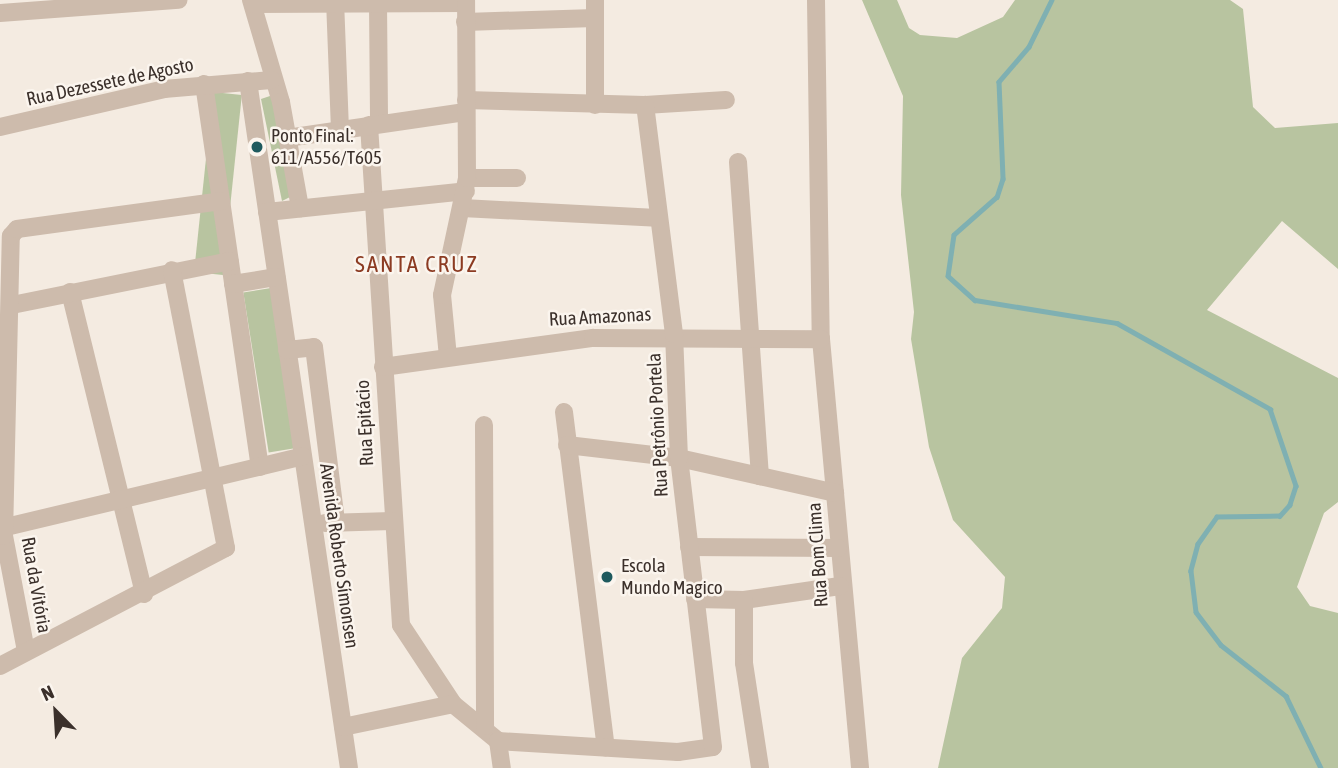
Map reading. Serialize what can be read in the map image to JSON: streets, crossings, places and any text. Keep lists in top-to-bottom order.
{
  "streets": {
    "street": [
      "Rua Dezessete de Agosto",
      "Rua Amazonas",
      "Rua Epitácio",
      "Rua Petrônio Portela",
      "Rua Bom Clima",
      "Avenida Roberto Símonsen",
      "Rua da Vitória"
    ]
  },
  "crossings": [
    ["Rua Dezessete de Agosto", "Avenida Roberto Símonsen"],
    ["Rua Amazonas", "Rua Epitácio"],
    ["Rua Amazonas", "Rua Petrônio Portela"],
    ["Rua Amazonas", "Rua Bom Clima"]
  ],
  "districts": ["SANTA CRUZ"],
  "places": ["Ponto Final: 611/A556/T605", "Escola Mundo Magico"],
  "north": "top left"
}
